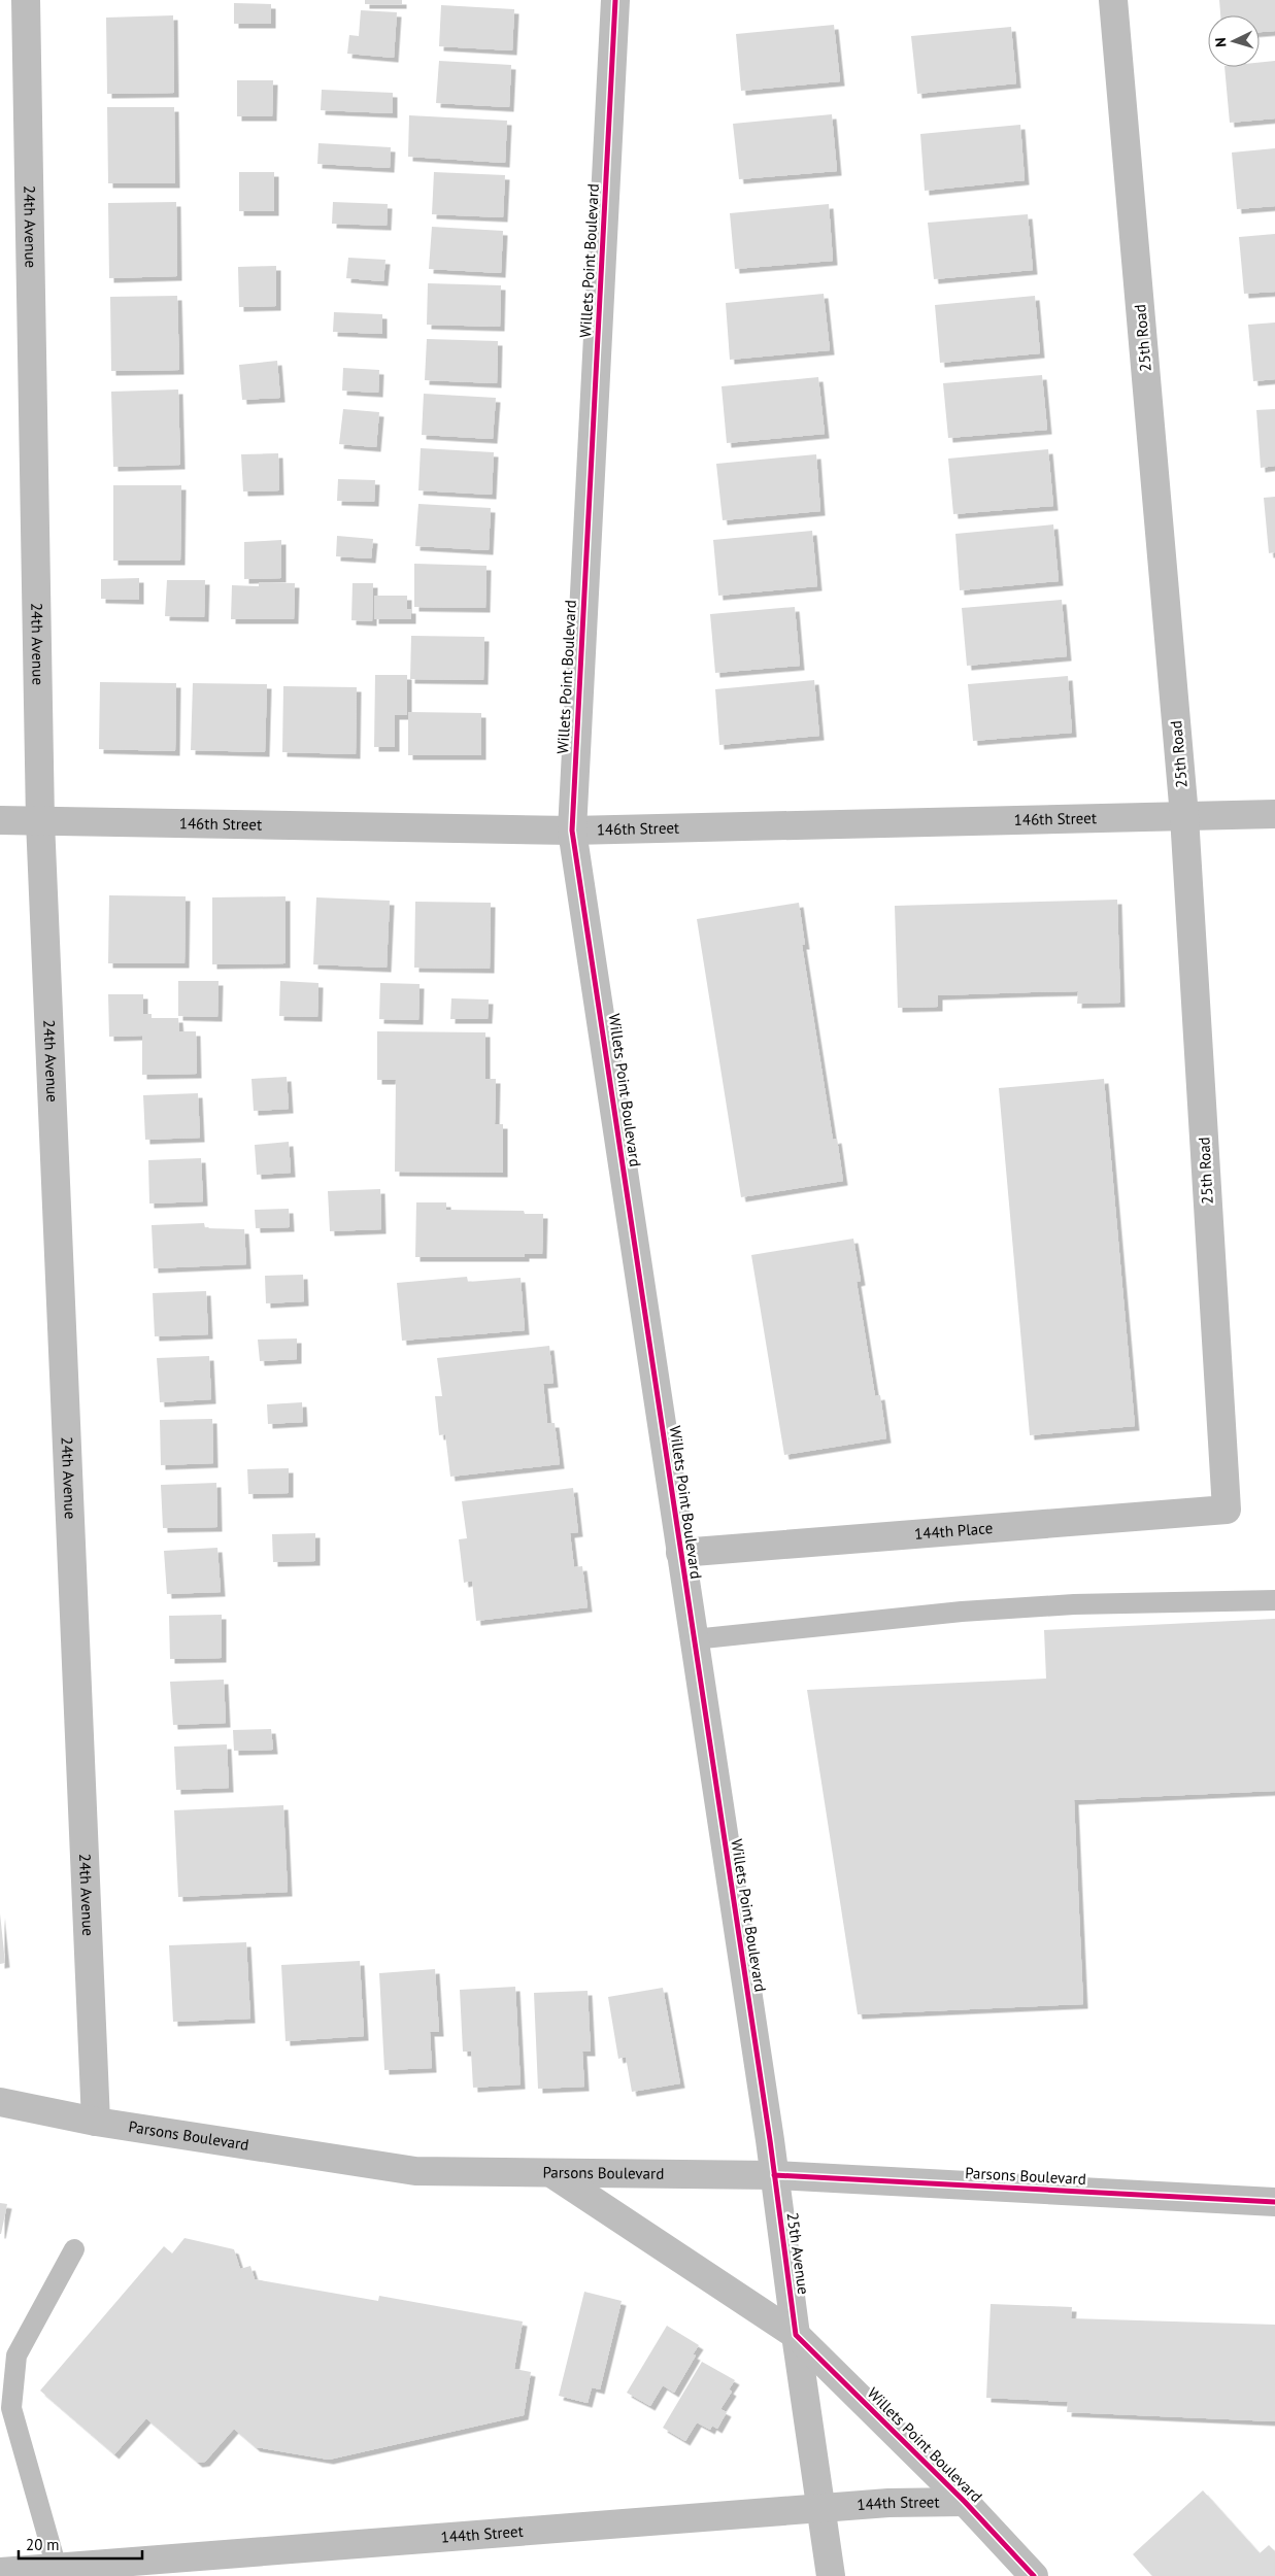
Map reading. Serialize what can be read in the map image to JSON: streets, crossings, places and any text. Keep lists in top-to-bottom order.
{
  "streets": {
    "street": [
      "24th Avenue",
      "Willets Point Boulevard",
      "25th Road",
      "146th Street",
      "144th Place",
      "Parsons Boulevard",
      "25th Avenue",
      "144th Street"
    ]
  },
  "crossings": [
    ["24th Avenue", "146th Street"],
    ["24th Avenue", "Parsons Boulevard"],
    ["Willets Point Boulevard", "146th Street"],
    ["Willets Point Boulevard", "144th Place"],
    ["Willets Point Boulevard", "Parsons Boulevard"],
    ["Willets Point Boulevard", "25th Avenue"],
    ["Willets Point Boulevard", "144th Street"],
    ["25th Road", "146th Street"],
    ["25th Road", "144th Place"],
    ["Parsons Boulevard", "25th Avenue"],
    ["25th Avenue", "144th Street"]
  ],
  "scale_bar": "20 m",
  "north": "left"
}
